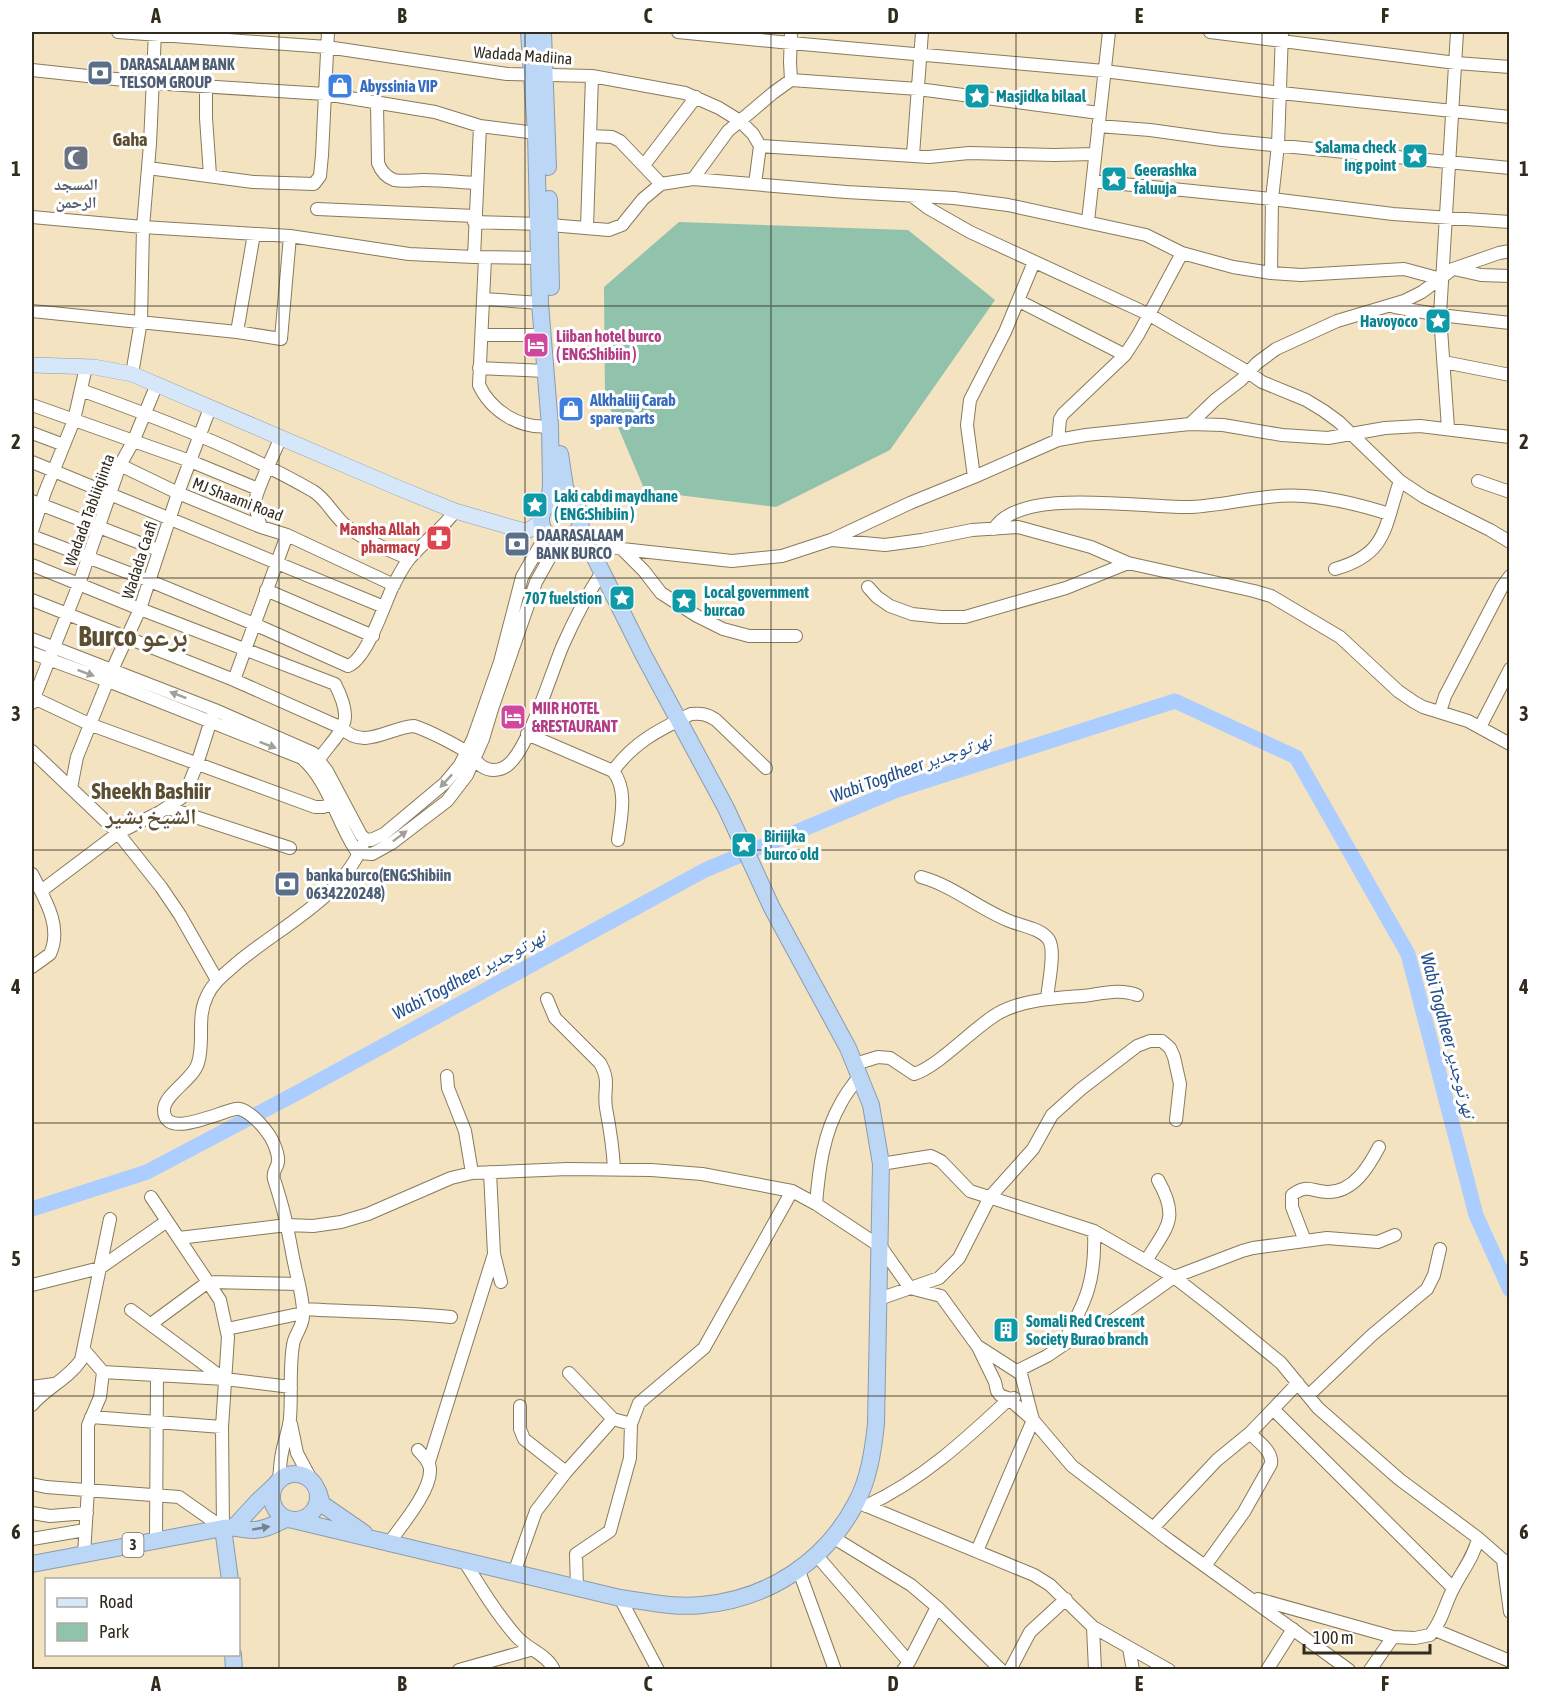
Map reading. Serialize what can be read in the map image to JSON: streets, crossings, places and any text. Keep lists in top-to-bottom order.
{
  "streets": {
    "highway": ["3"],
    "street": [
      "Wadada Madiina",
      "MJ Shaami Road",
      "Wadada Tabliiqiinta",
      "Wadada Caafi"
    ]
  },
  "crossings": [
    ["MJ Shaami Road", "Wadada Tabliiqiinta"],
    ["MJ Shaami Road", "Wadada Caafi"]
  ],
  "districts": ["Gaha", "Burco برعو", "Sheekh Bashiir الشيخ بشير"],
  "water": ["Wabi Togdheer نهر توجدير"],
  "places": {
    "bank": ["DARASALAAM BANK TELSOM GROUP", "DAARASALAAM BANK BURCO", "banka burco(ENG:Shibiin 0634220248)"],
    "shop": ["Abyssinia VIP", "Alkhaliij Carab spare parts"],
    "place": [
      "Masjidka bilaal",
      "Salama check ing point",
      "Geerashka faluuja",
      "Havoyoco",
      "Laki cabdi maydhane ( ENG:Shibiin )",
      "707 fuelstion",
      "Local government burcao",
      "Biriijka burco old"
    ],
    "mosque": ["المسجد الرحمن"],
    "hotel": ["Liiban hotel burco ( ENG:Shibiin )", "MIIR HOTEL &RESTAURANT"],
    "pharmacy": ["Mansha Allah pharmacy"],
    "building": ["Somali Red Crescent Society Burao branch"]
  },
  "legend": ["Road", "Park"],
  "scale_bar": "100 m",
  "grid": {
    "columns": [
      "A",
      "B",
      "C",
      "D",
      "E",
      "F"
    ],
    "rows": [
      "1",
      "2",
      "3",
      "4",
      "5",
      "6"
    ]
  }
}
